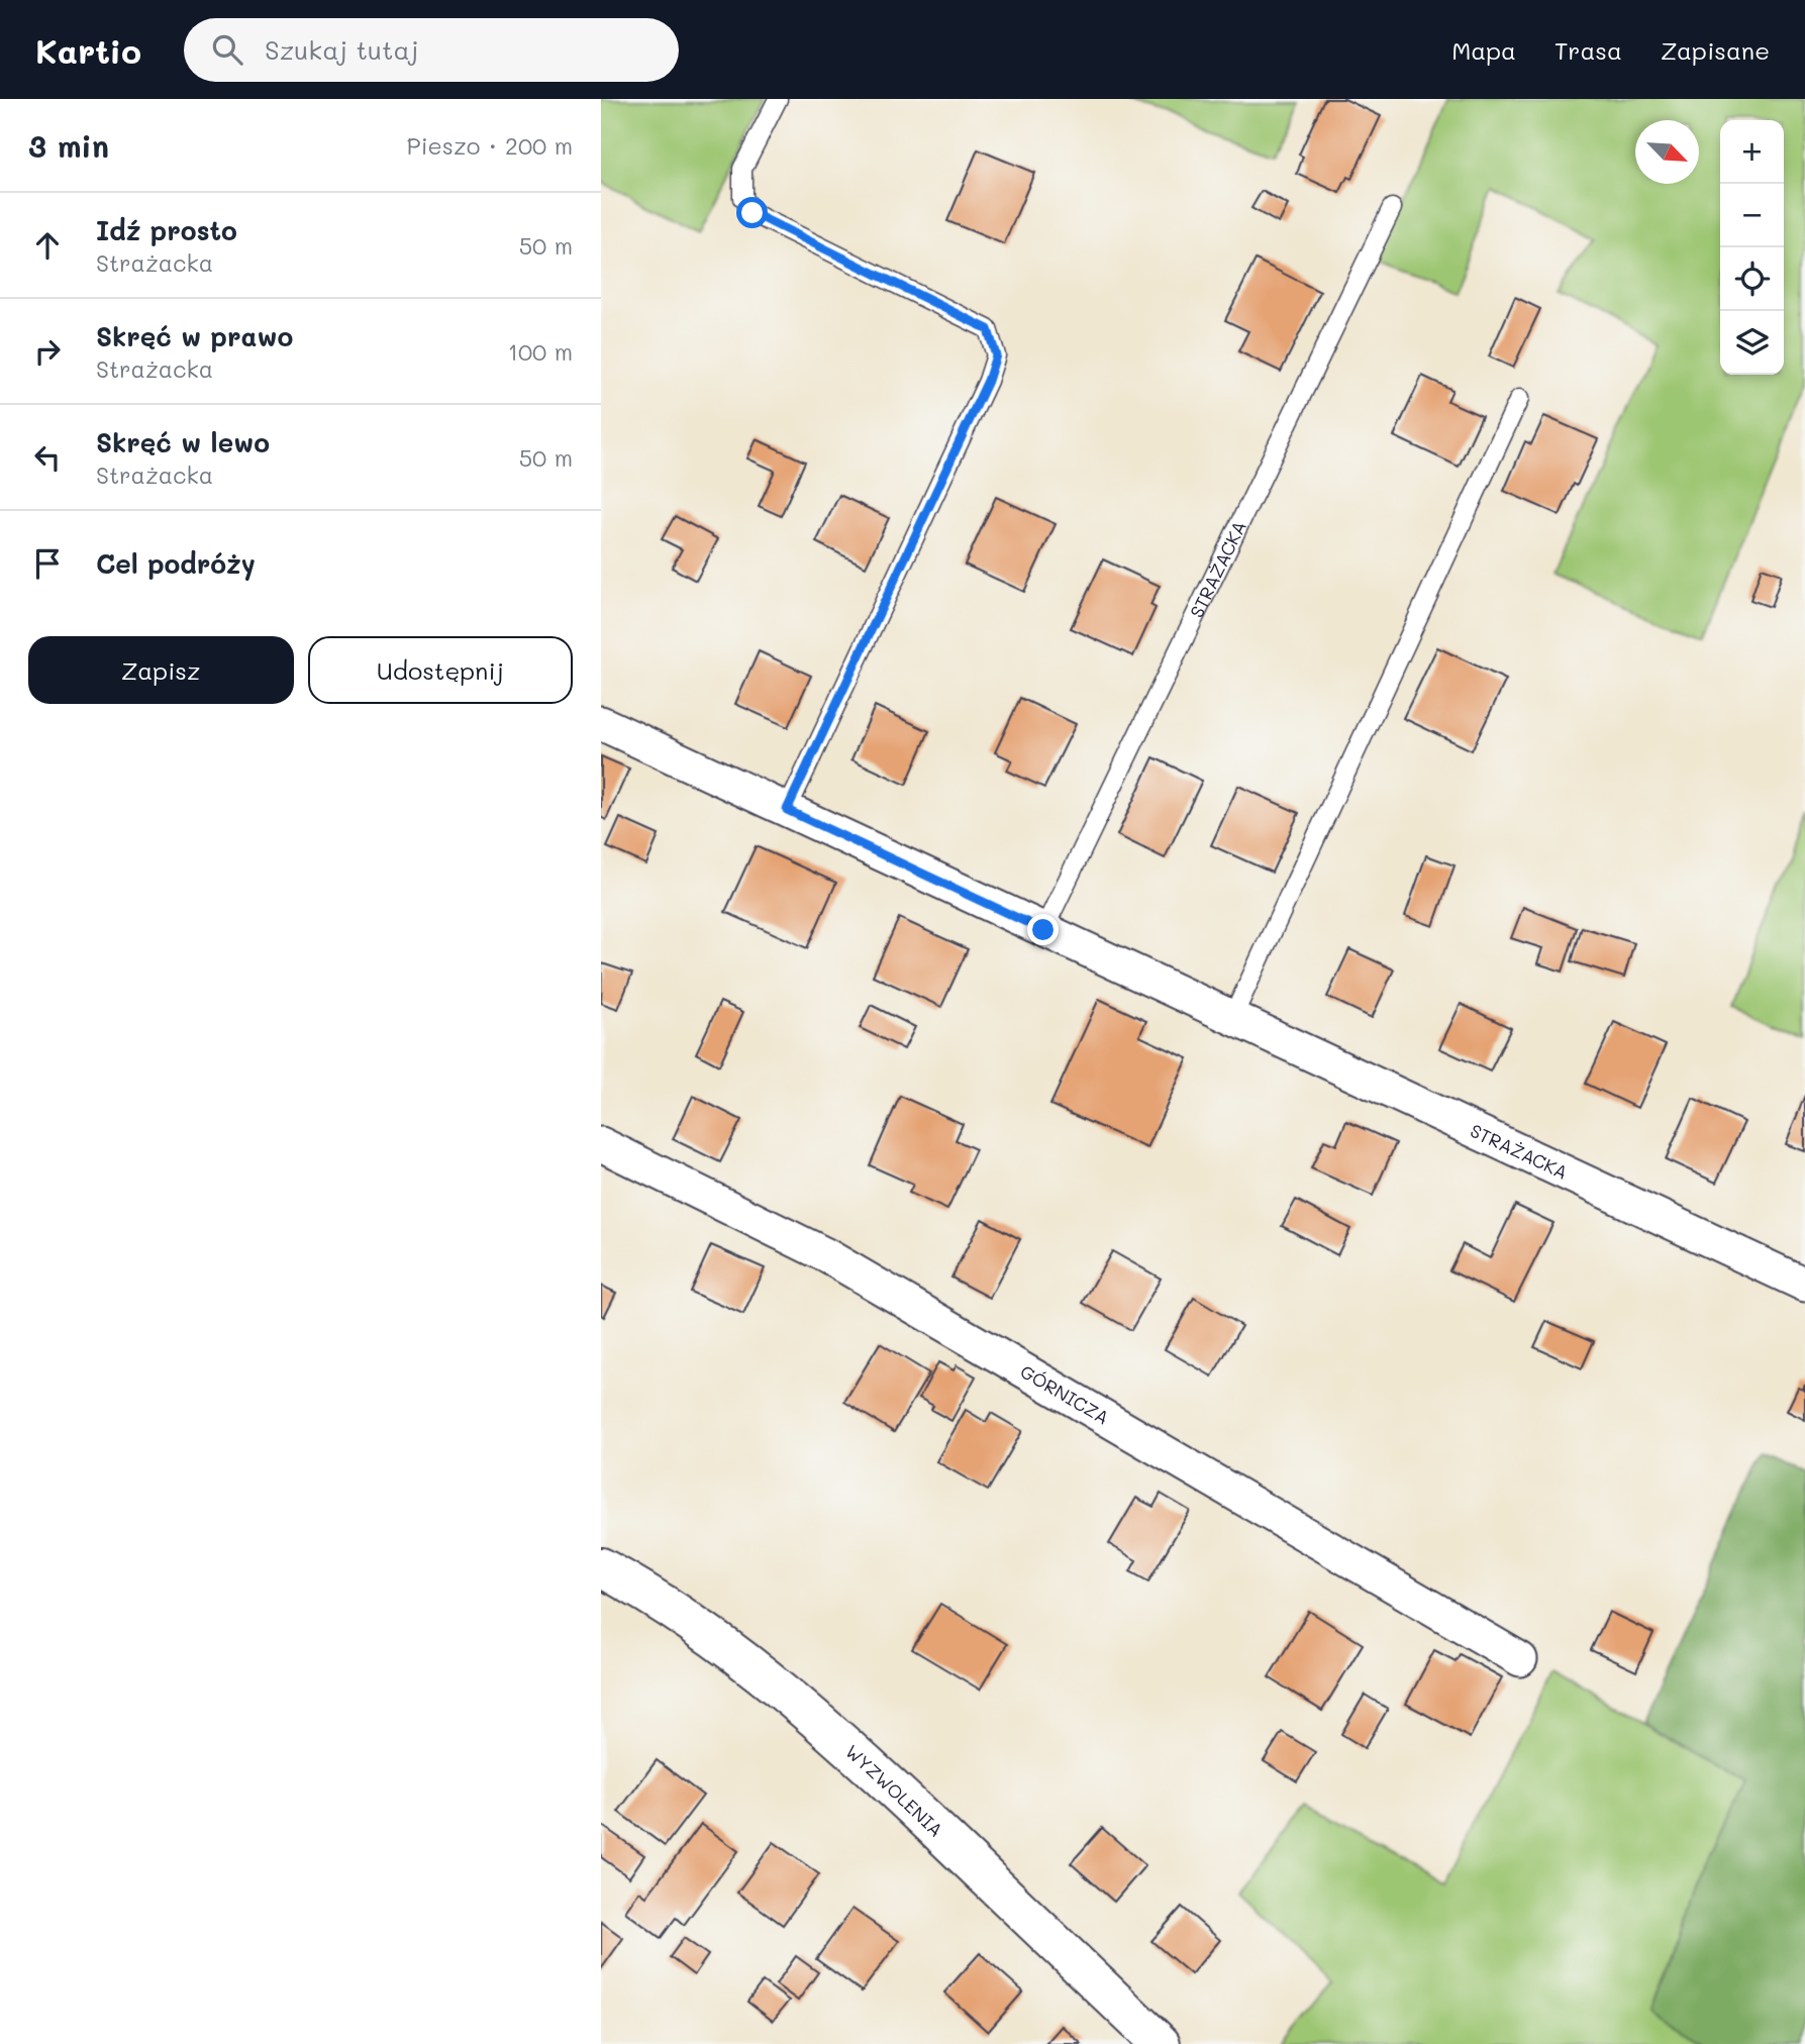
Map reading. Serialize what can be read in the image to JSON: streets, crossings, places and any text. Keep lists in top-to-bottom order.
{
  "streets": {
    "main road": ["WYZWOLENIA"],
    "street": ["STRAŻACKA", "GÓRNICZA"]
  },
  "north": "bottom right",
  "page": {
    "header": "Kartio",
    "search": "Szukaj tutaj",
    "nav": ["Mapa", "Trasa", "Zapisane"],
    "heading": ["3 min", "Pieszo · 200 m"],
    "map_buttons": ["+", "−"],
    "list": [
      ["Idź prosto", "Strażacka", "50 m"],
      ["Skręć w prawo", "Strażacka", "100 m"],
      ["Skręć w lewo", "Strażacka", "50 m"],
      "Cel podróży"
    ],
    "buttons": ["Zapisz", "Udostępnij"]
  }
}
